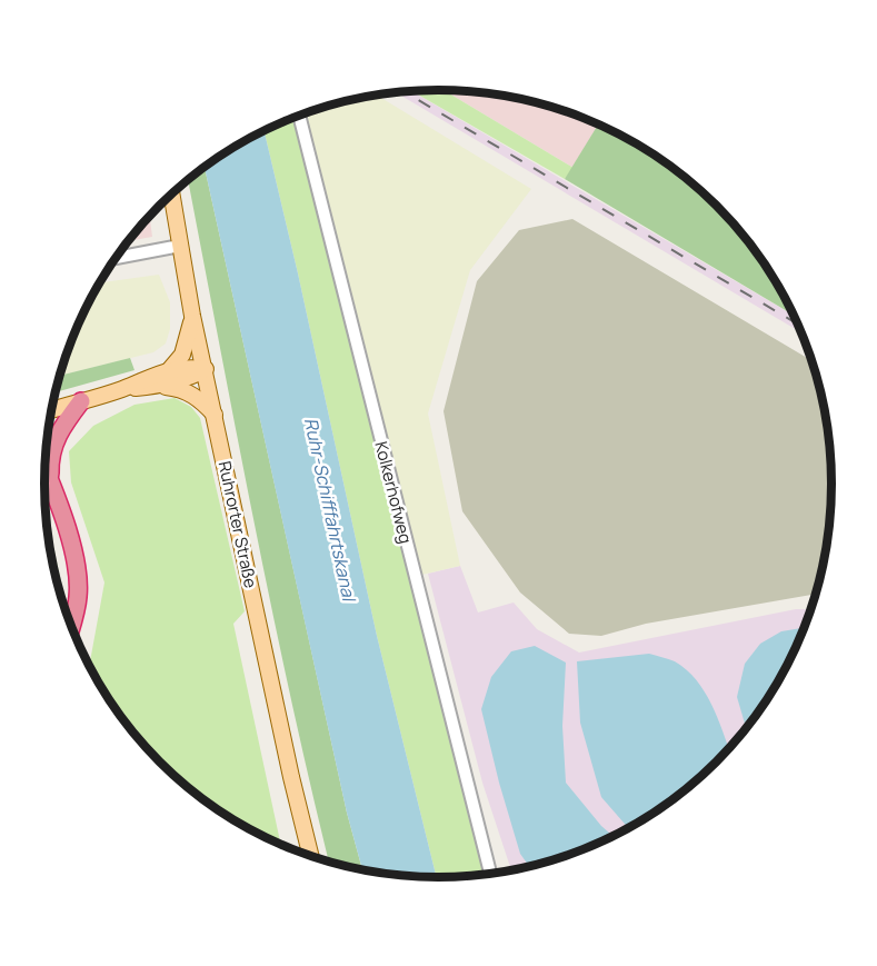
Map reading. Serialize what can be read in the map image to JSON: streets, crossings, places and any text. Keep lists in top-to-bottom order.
{
  "streets": {
    "main road": ["Ruhrorter Straße"],
    "street": ["Kolkerhofweg"]
  },
  "water": ["Ruhr-Schifffahrtskanal"]
}
